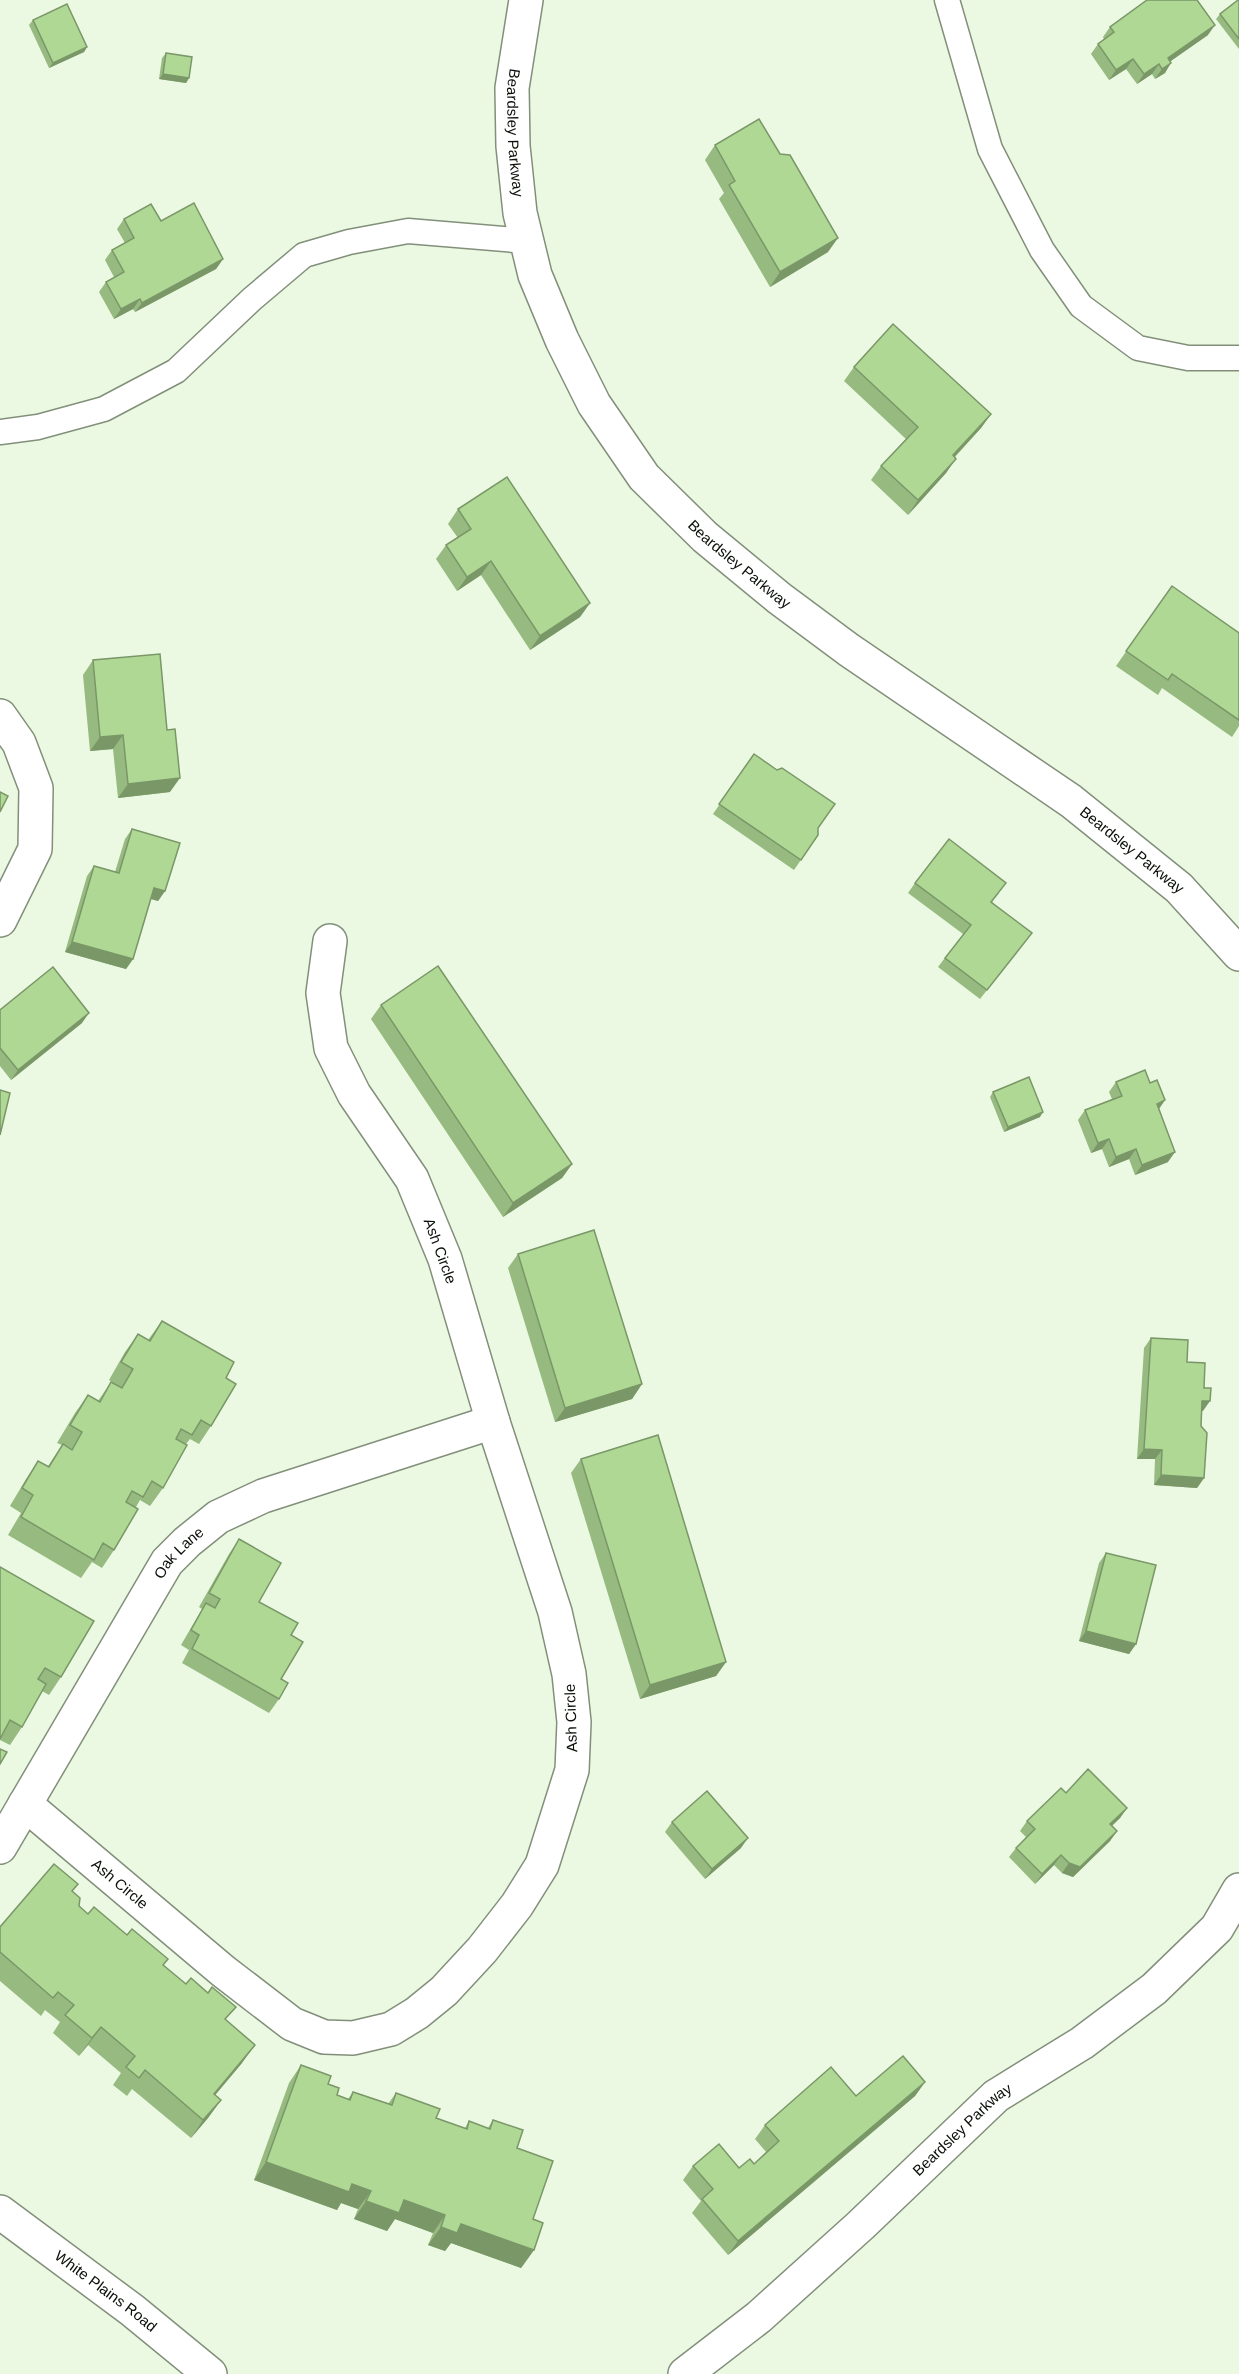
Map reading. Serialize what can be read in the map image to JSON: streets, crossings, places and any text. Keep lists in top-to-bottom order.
{
  "streets": {
    "street": [
      "Beardsley Parkway",
      "Ash Circle",
      "Oak Lane",
      "White Plains Road"
    ]
  },
  "crossings": [
    ["Ash Circle", "Oak Lane"]
  ]
}
